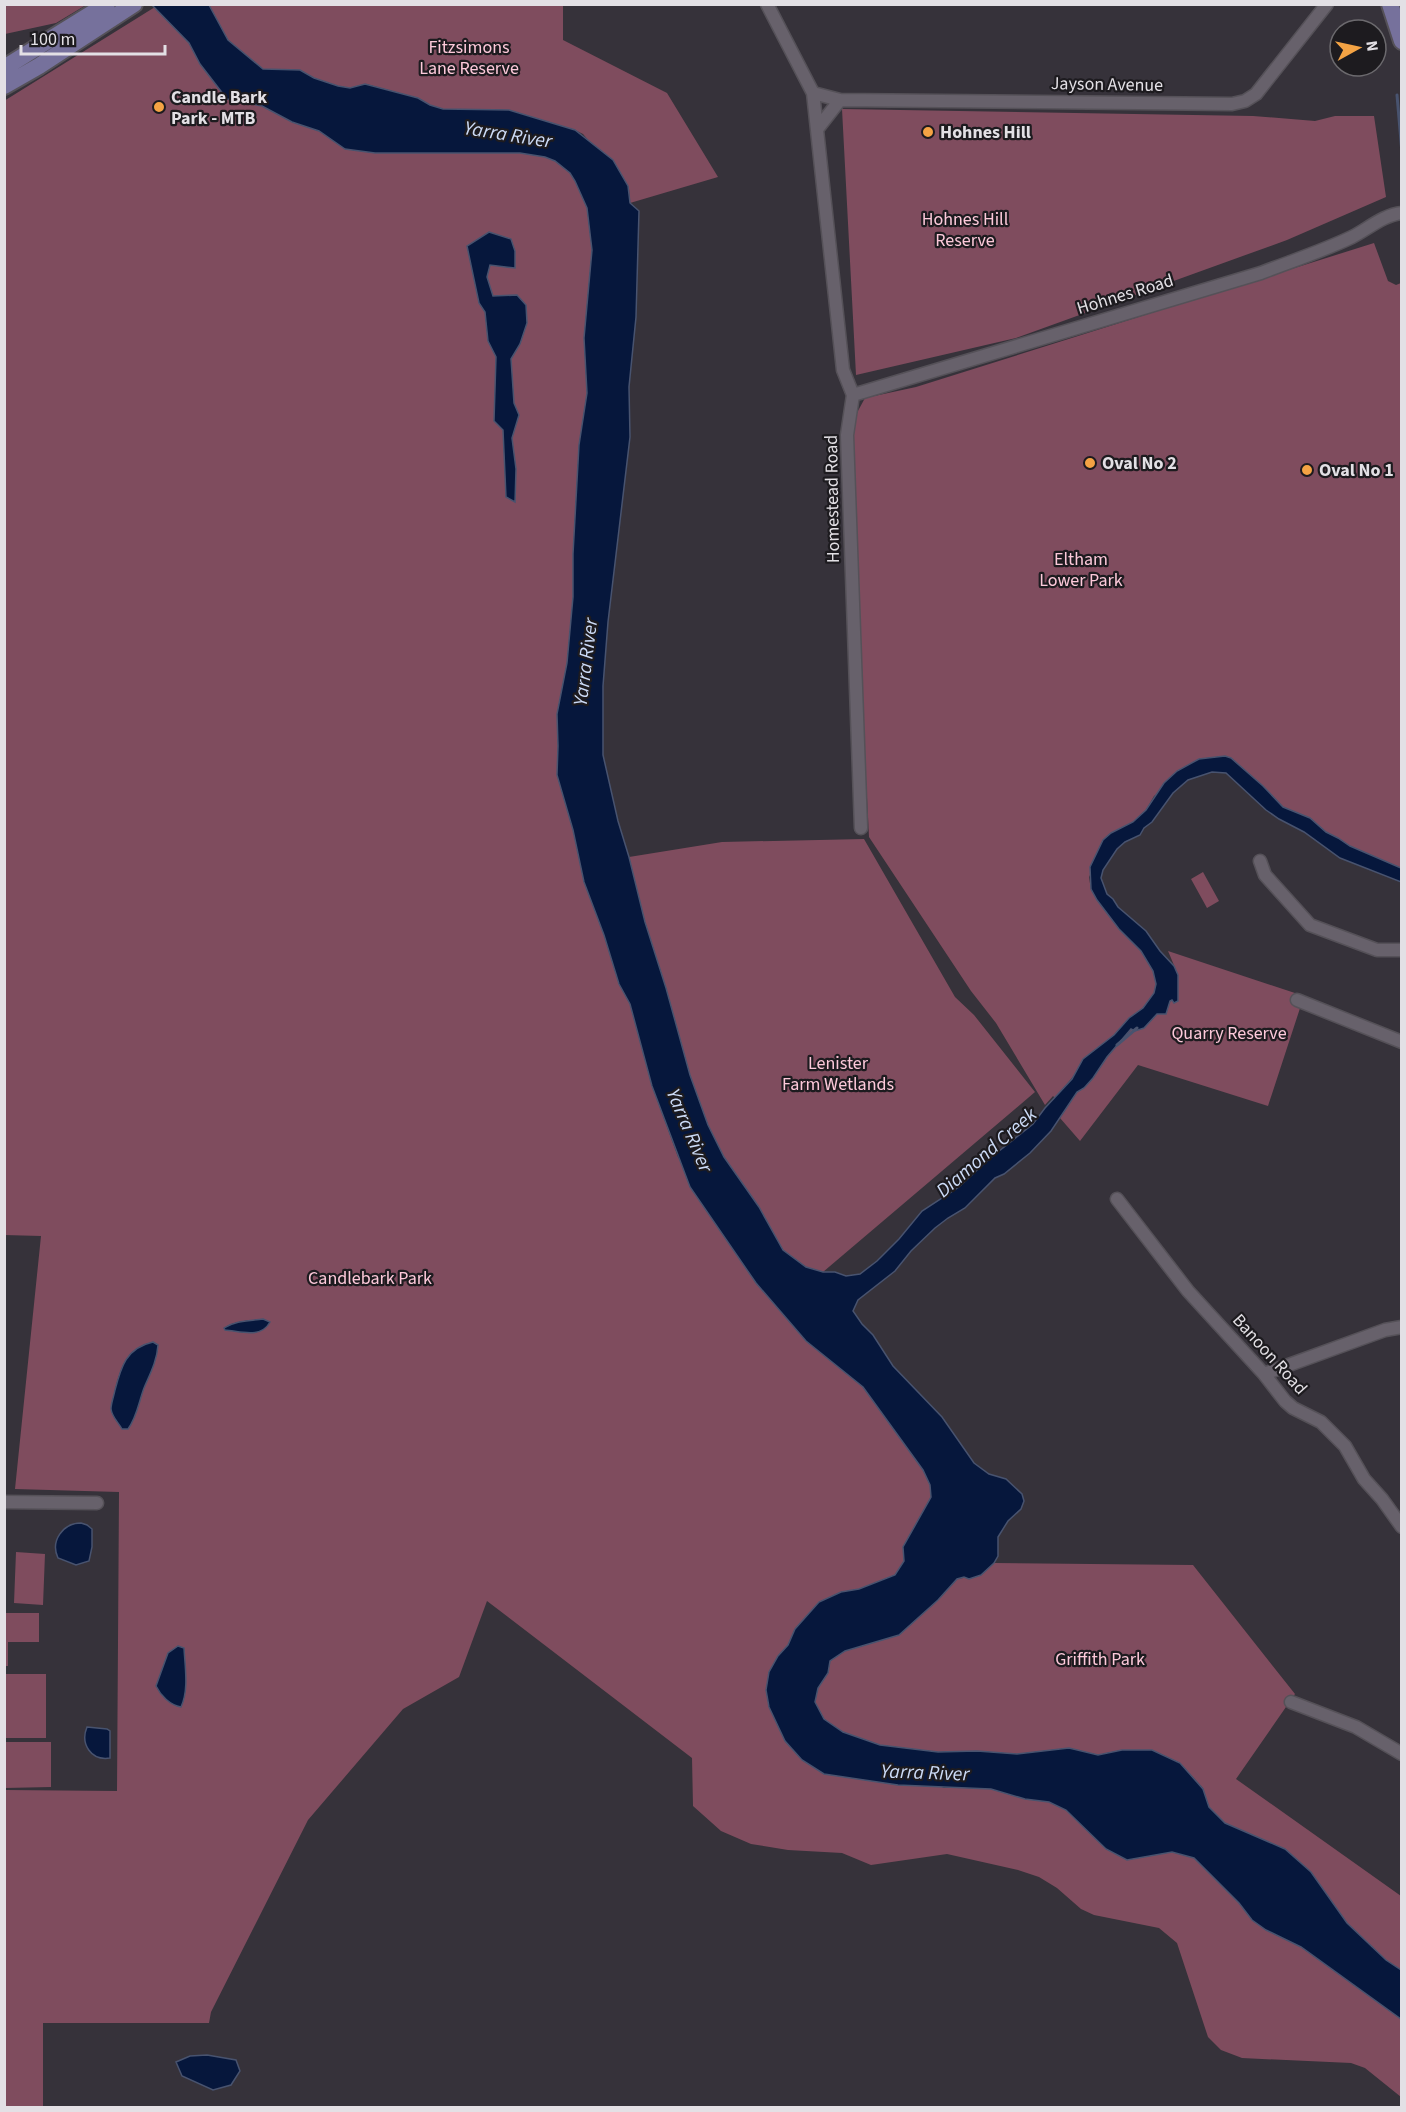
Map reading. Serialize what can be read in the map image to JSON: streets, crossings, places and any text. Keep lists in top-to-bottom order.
{
  "streets": {
    "street": [
      "Jayson Avenue",
      "Hohnes Road",
      "Homestead Road",
      "Banoon Road"
    ]
  },
  "crossings": [
    ["Jayson Avenue", "Homestead Road"],
    ["Hohnes Road", "Homestead Road"]
  ],
  "water": ["Yarra River", "Diamond Creek"],
  "parks": [
    "Fitzsimons Lane Reserve",
    "Hohnes Hill Reserve",
    "Eltham Lower Park",
    "Quarry Reserve",
    "Lenister Farm Wetlands",
    "Candlebark Park",
    "Griffith Park"
  ],
  "places": [
    "Candle Bark Park - MTB",
    "Hohnes Hill",
    "Oval No 2",
    "Oval No 1"
  ],
  "scale_bar": "100 m",
  "north": "right"
}
